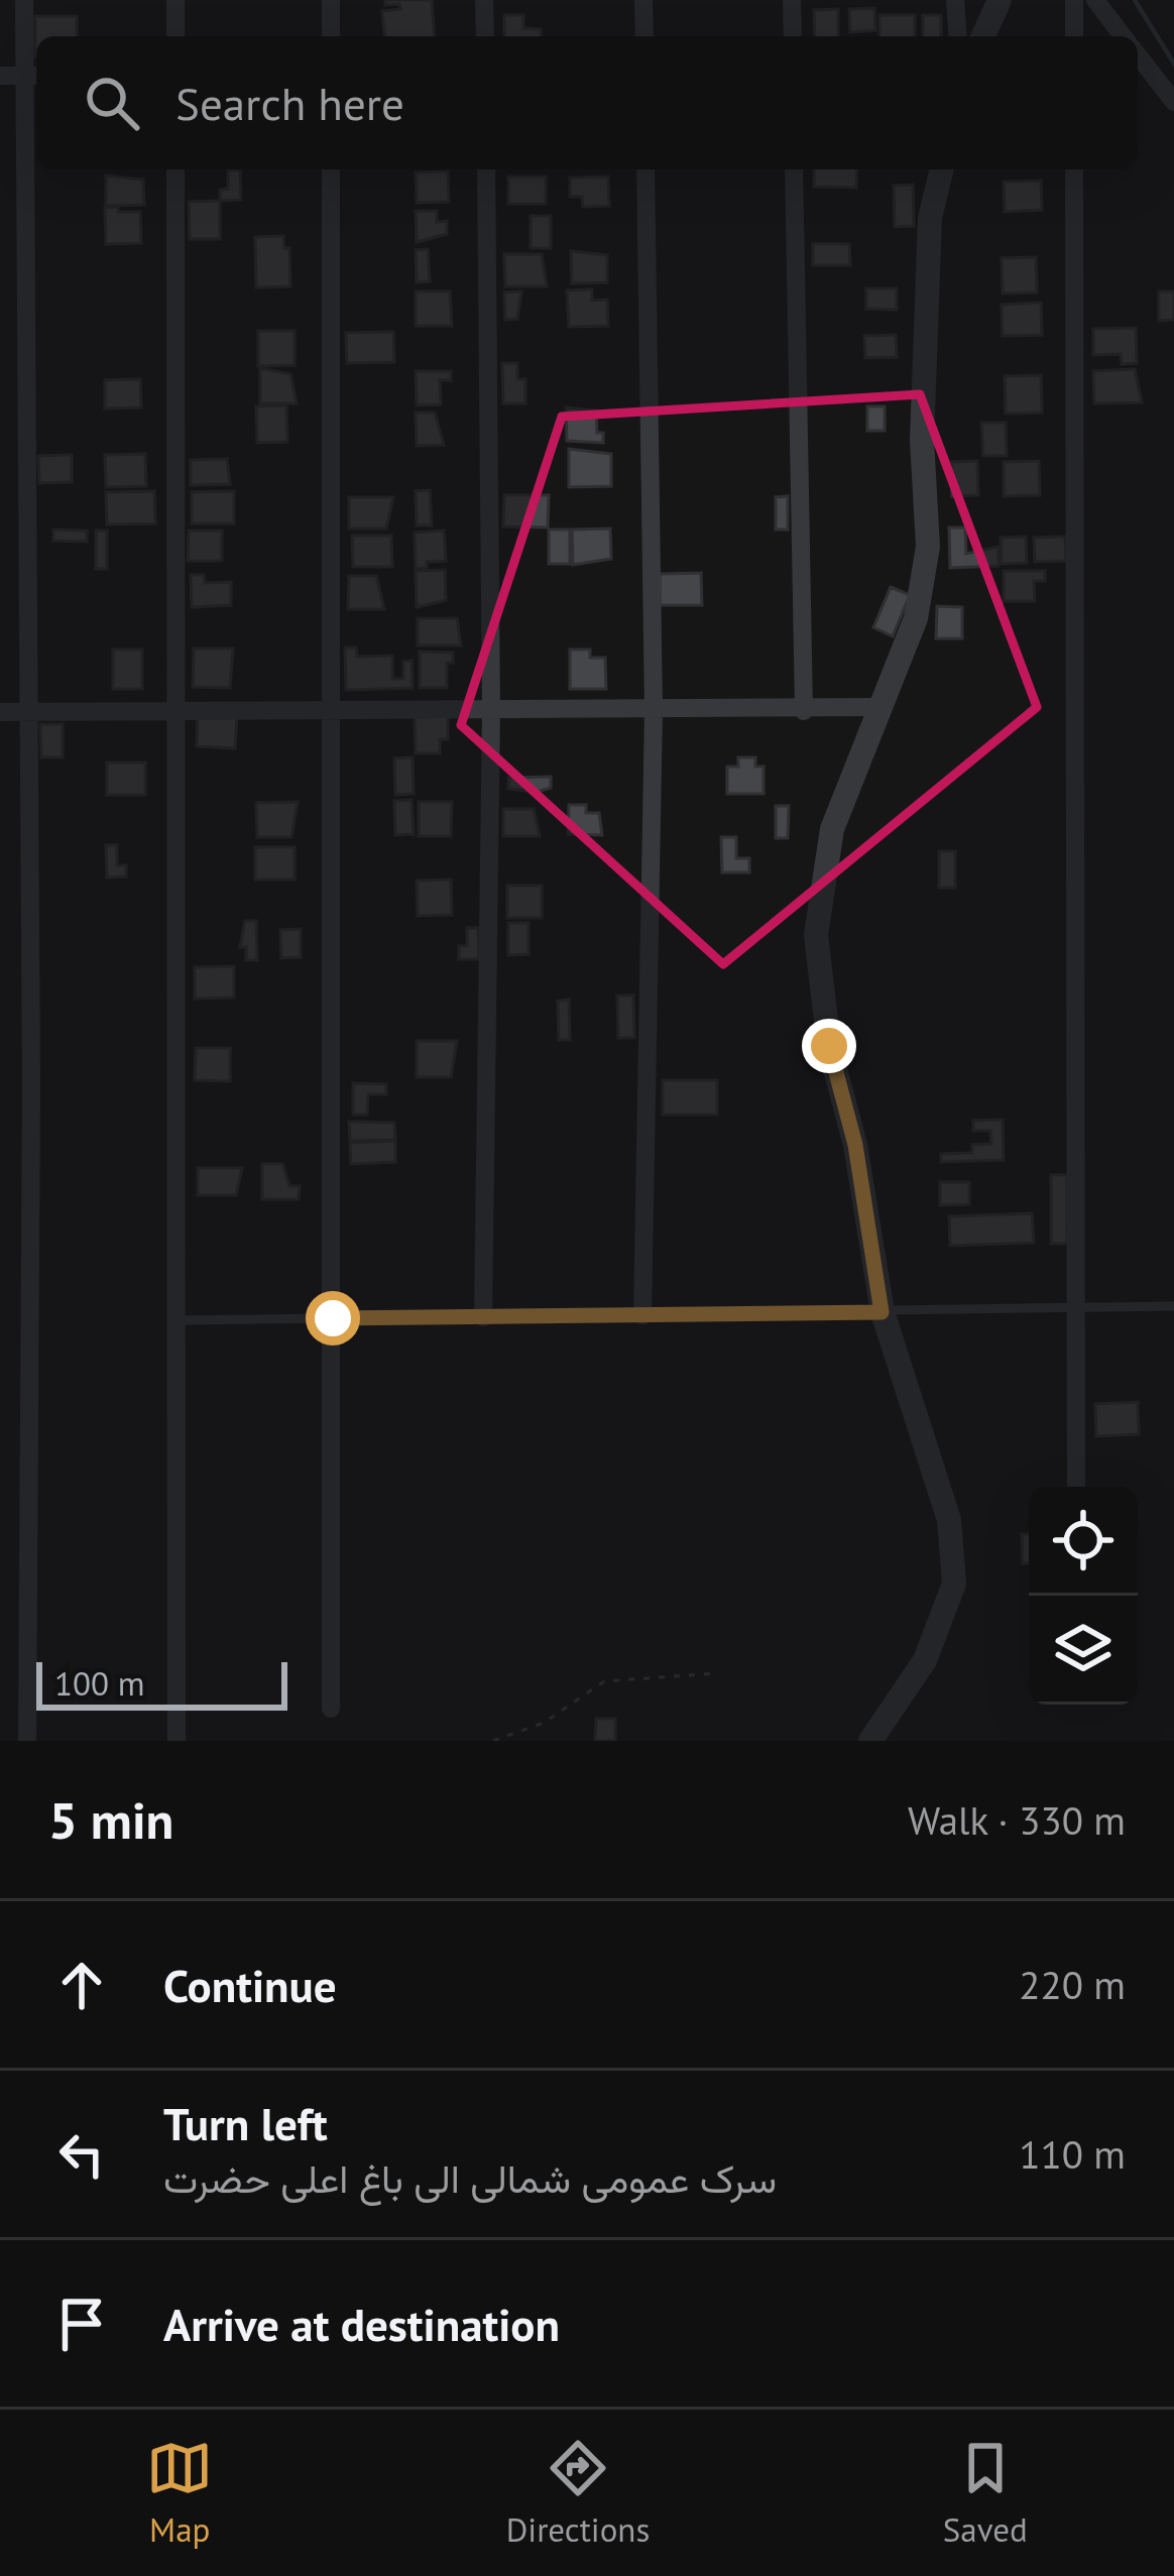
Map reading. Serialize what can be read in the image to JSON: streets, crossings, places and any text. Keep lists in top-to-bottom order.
{
  "scale_bar": "100 m",
  "page": {
    "search": "Search here",
    "scale": "100 m",
    "heading": ["5 min", "Walk · 330 m"],
    "list": [
      ["Continue", "220 m"],
      ["Turn left", "سرک عمومی شمالی الی باغ اعلی حضرت", "110 m"],
      "Arrive at destination"
    ],
    "nav": ["Map", "Directions", "Saved"]
  }
}
